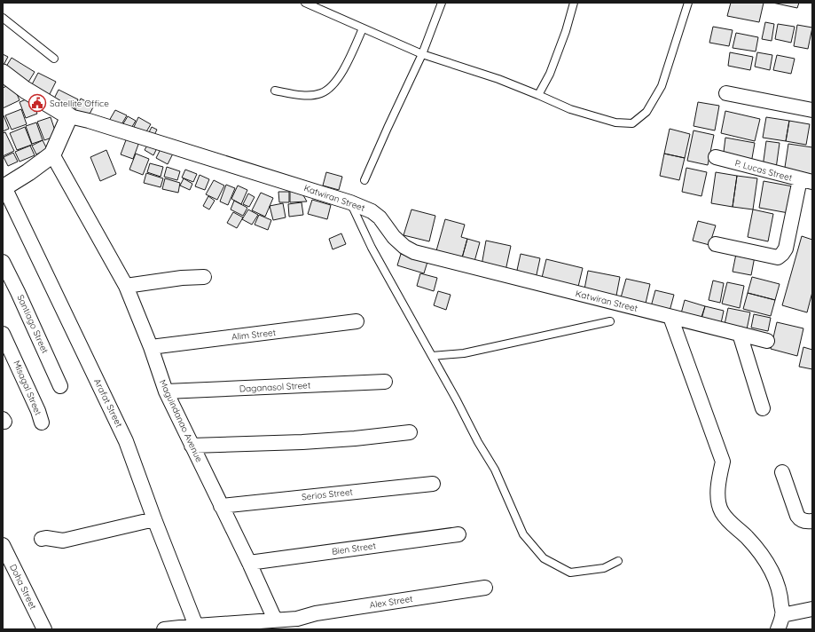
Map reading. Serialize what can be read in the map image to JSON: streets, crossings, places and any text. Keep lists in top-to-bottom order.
{
  "streets": {
    "street": [
      "P. Lucas Street",
      "Katwiran Street",
      "Santiago Street",
      "Alim Street",
      "Daganasol Street",
      "Misagal Street",
      "Arafat Street",
      "Maguindanao Avenue",
      "Serios Street",
      "Bien Street",
      "Doha Street",
      "Alex Street"
    ]
  },
  "crossings": [
    ["Alim Street", "Maguindanao Avenue"],
    ["Daganasol Street", "Maguindanao Avenue"],
    ["Maguindanao Avenue", "Serios Street"],
    ["Maguindanao Avenue", "Bien Street"]
  ],
  "places": {
    "public building": ["Satellite Office"]
  }
}
